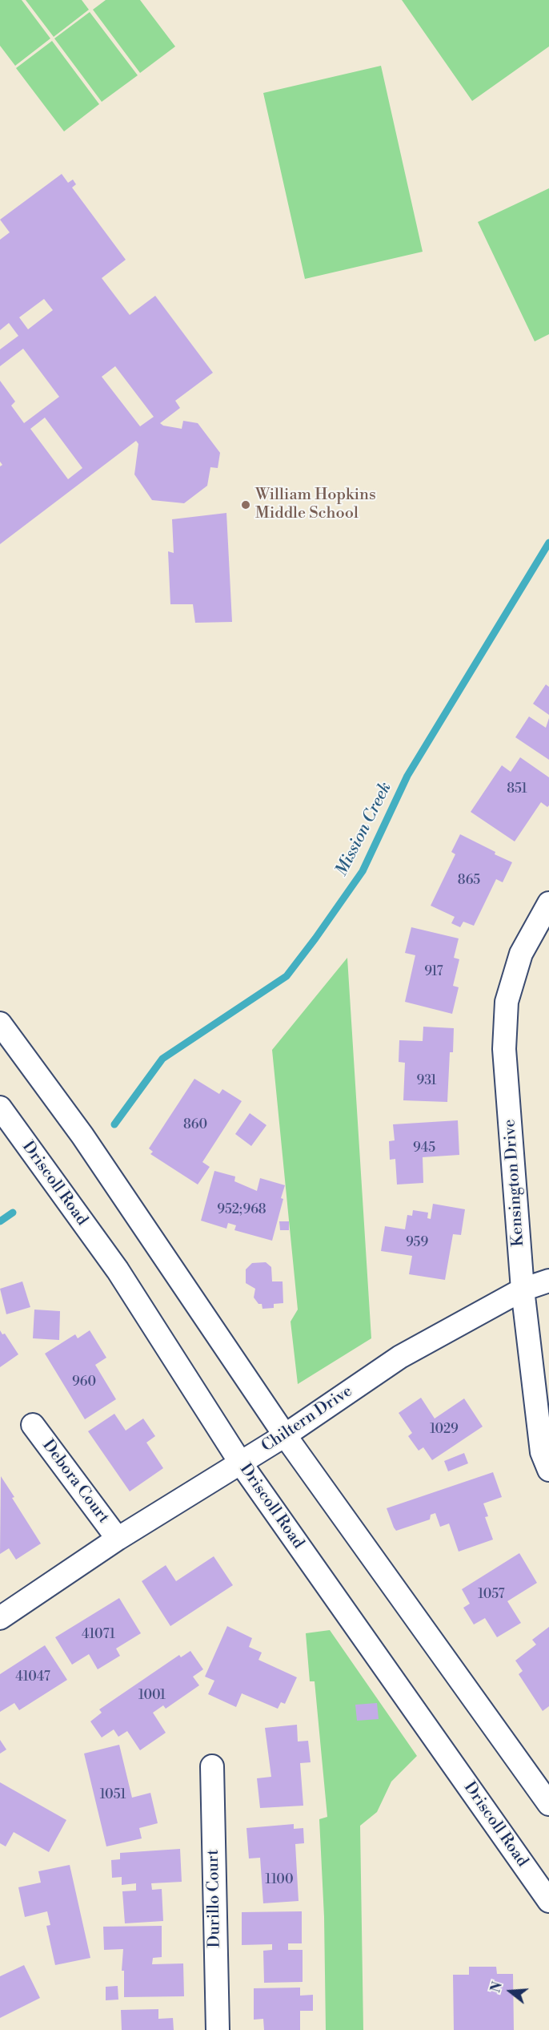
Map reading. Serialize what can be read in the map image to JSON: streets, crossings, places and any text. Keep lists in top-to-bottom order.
{
  "streets": {
    "street": [
      "Kensington Drive",
      "Driscoll Road",
      "Chiltern Drive",
      "Debora Court",
      "Durillo Court"
    ]
  },
  "crossings": [
    ["Kensington Drive", "Chiltern Drive"],
    ["Driscoll Road", "Chiltern Drive"],
    ["Chiltern Drive", "Debora Court"]
  ],
  "water": ["Mission Creek"],
  "places": ["William Hopkins Middle School"],
  "house_numbers": [
    "851",
    "865",
    "917",
    "931",
    "860",
    "945",
    "952;968",
    "959",
    "960",
    "1029",
    "1057",
    "41071",
    "41047",
    "1001",
    "1051",
    "1100"
  ],
  "north": "left"
}
